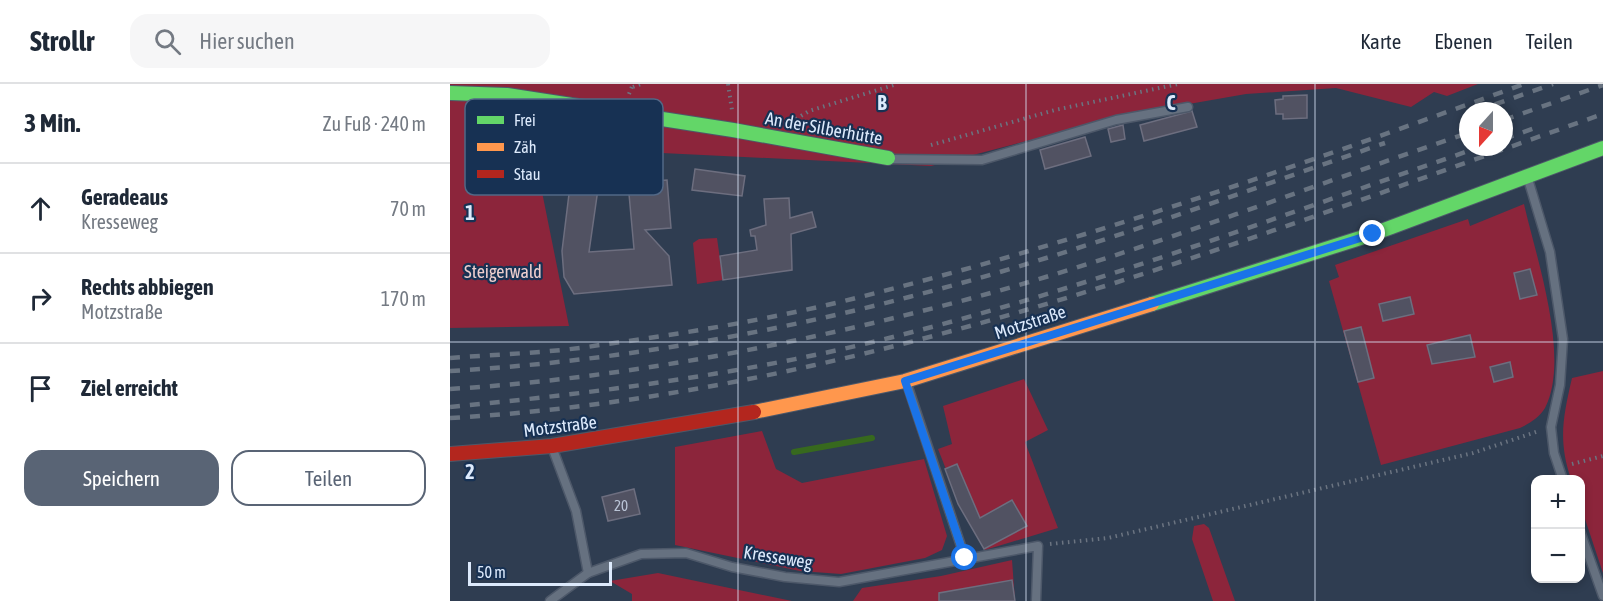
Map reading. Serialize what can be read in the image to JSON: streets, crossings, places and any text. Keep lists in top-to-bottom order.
{
  "streets": {
    "street": ["An der Silberhütte", "Motzstraße"],
    "lane": ["Kresseweg"]
  },
  "parks": ["Steigerwald"],
  "house_numbers": ["20"],
  "legend": ["Frei", "Zäh", "Stau"],
  "scale_bar": "50 m",
  "north": "bottom",
  "page": {
    "header": "Strollr",
    "search": "Hier suchen",
    "nav": ["Karte", "Ebenen", "Teilen"],
    "heading": ["3 Min.", "Zu Fuß · 240 m"],
    "list": [
      ["Geradeaus", "Kresseweg", "70 m"],
      ["Rechts abbiegen", "Motzstraße", "170 m"],
      "Ziel erreicht"
    ],
    "buttons": ["Speichern", "Teilen"],
    "map_buttons": ["+", "−"],
    "scale": "50 m"
  },
  "grid": {
    "columns": ["B", "C"],
    "rows": ["1", "2"]
  }
}
